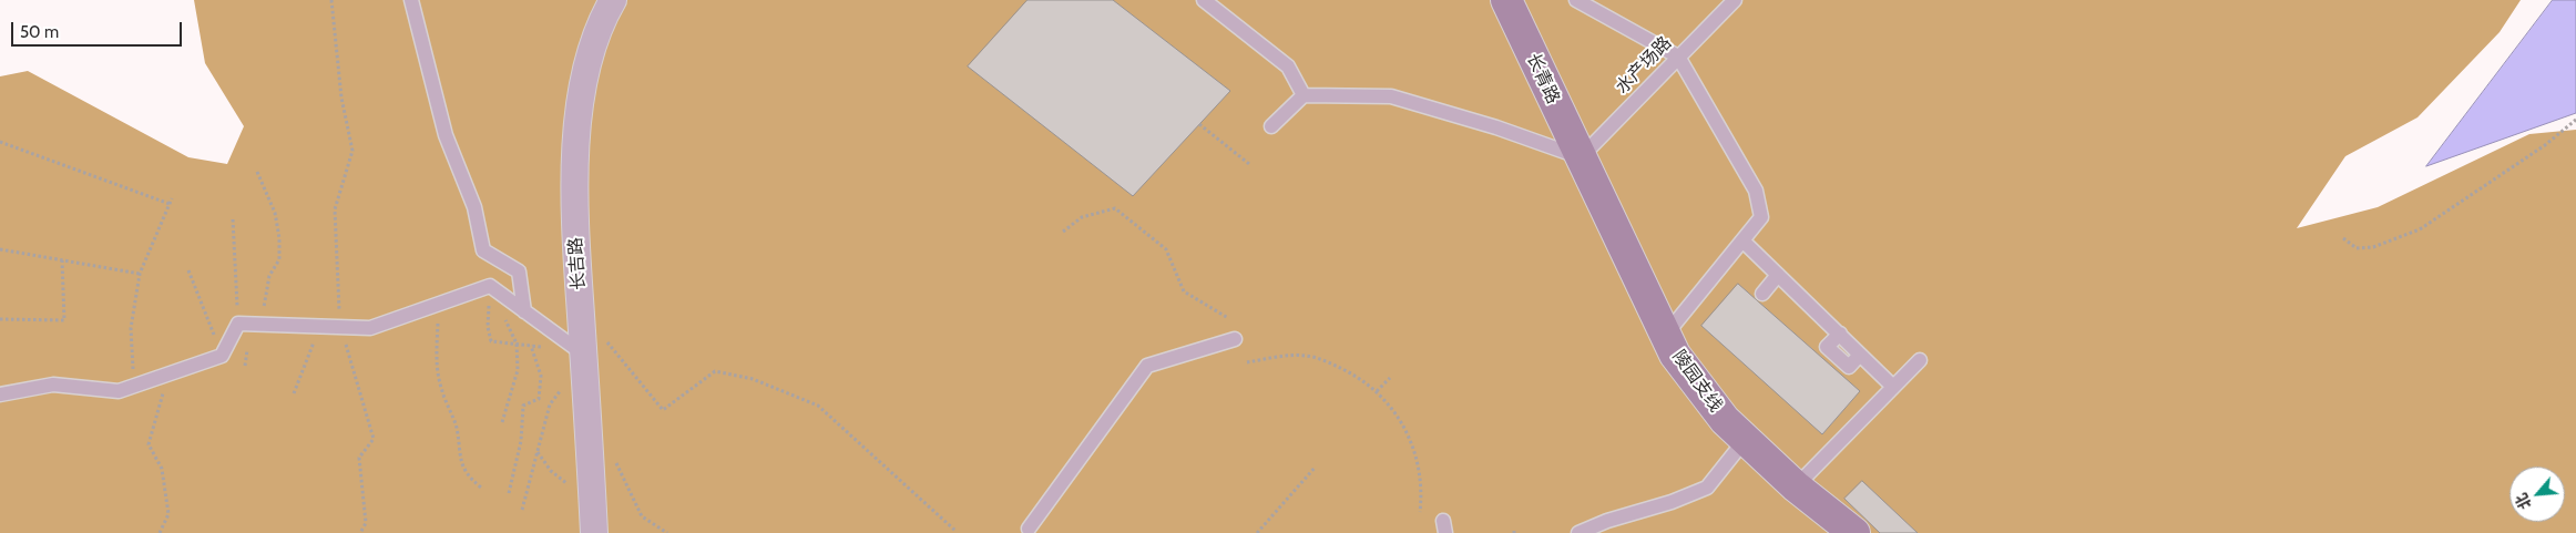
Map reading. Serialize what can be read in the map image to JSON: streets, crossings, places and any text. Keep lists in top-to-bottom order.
{
  "streets": {
    "street": ["长青路", "长吉路", "陵园支线"],
    "lane": ["水产场路"]
  },
  "crossings": [
    ["水产场路", "长青路"],
    ["水产场路", "陵园支线"],
    ["长青路", "陵园支线"]
  ],
  "scale_bar": "50 m",
  "north": "bottom left"
}
